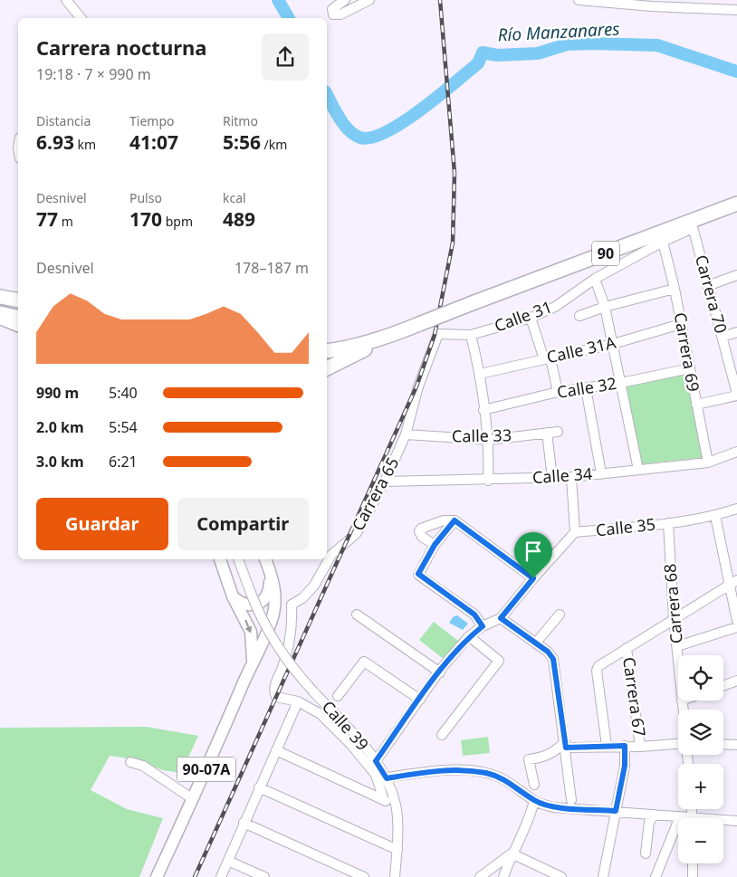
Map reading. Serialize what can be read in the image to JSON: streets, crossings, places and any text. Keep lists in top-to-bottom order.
{
  "streets": {
    "highway": ["90"],
    "main road": ["90-07A"],
    "street": [
      "Carrera 70",
      "Calle 31",
      "Calle 31A",
      "Carrera 69",
      "Calle 32",
      "Calle 33",
      "Calle 34",
      "Carrera 65",
      "Calle 35",
      "Carrera 68",
      "Carrera 67",
      "Calle 39"
    ]
  },
  "crossings": [
    ["90", "Carrera 70"],
    ["90", "Calle 31"],
    ["Carrera 70", "Calle 31"],
    ["Calle 31", "Carrera 69"],
    ["Calle 31", "Carrera 65"],
    ["Calle 31A", "Carrera 69"],
    ["Carrera 69", "Calle 32"],
    ["Carrera 69", "Calle 34"],
    ["Calle 33", "Carrera 65"],
    ["Calle 34", "Carrera 65"],
    ["Calle 35", "Carrera 68"]
  ],
  "water": ["Río Manzanares"],
  "page": {
    "heading": ["Carrera nocturna", "19:18 · 7 × 990 m"],
    "stats": [
      ["Distancia", "6.93 km"],
      ["Tiempo", "41:07"],
      ["Ritmo", "5:56 /km"],
      ["Desnivel", "77 m"],
      ["Pulso", "170 bpm"],
      ["kcal", "489"]
    ],
    "chart": ["Desnivel", "178–187 m"],
    "list": [
      {
        "name": "990 m",
        "note": "5:40"
      },
      {
        "name": "2.0 km",
        "note": "5:54"
      },
      {
        "name": "3.0 km",
        "note": "6:21"
      }
    ],
    "buttons": ["Guardar", "Compartir"],
    "map_buttons": ["+", "−"]
  }
}
